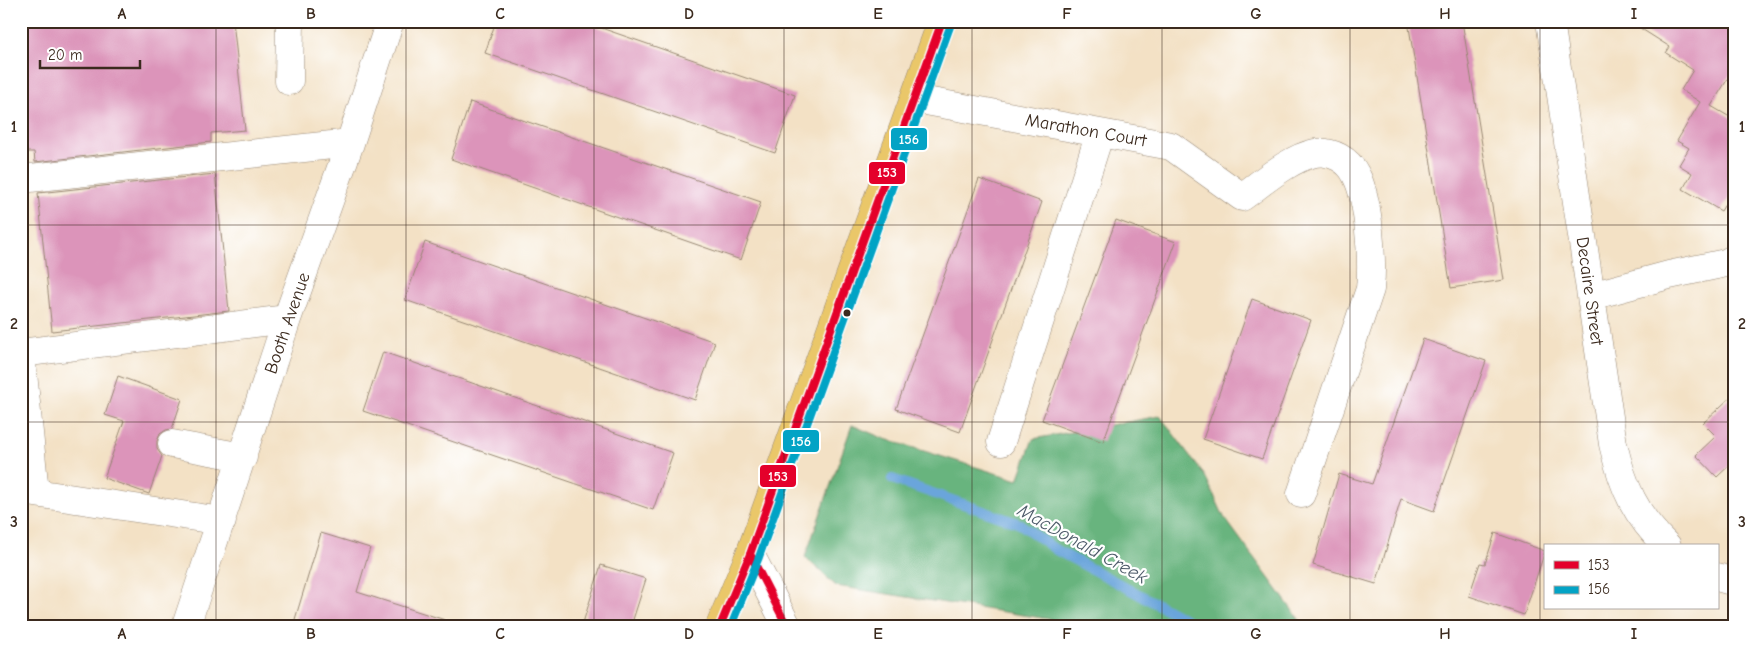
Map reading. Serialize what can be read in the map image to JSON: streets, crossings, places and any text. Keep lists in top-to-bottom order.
{
  "streets": {
    "street": ["Marathon Court", "Decaire Street", "Booth Avenue"]
  },
  "water": ["MacDonald Creek"],
  "lines": ["transit line 153", "transit line 156"],
  "legend": ["153", "156"],
  "scale_bar": "20 m",
  "grid": {
    "columns": [
      "A",
      "B",
      "C",
      "D",
      "E",
      "F",
      "G",
      "H",
      "I"
    ],
    "rows": ["1", "2", "3"]
  }
}
